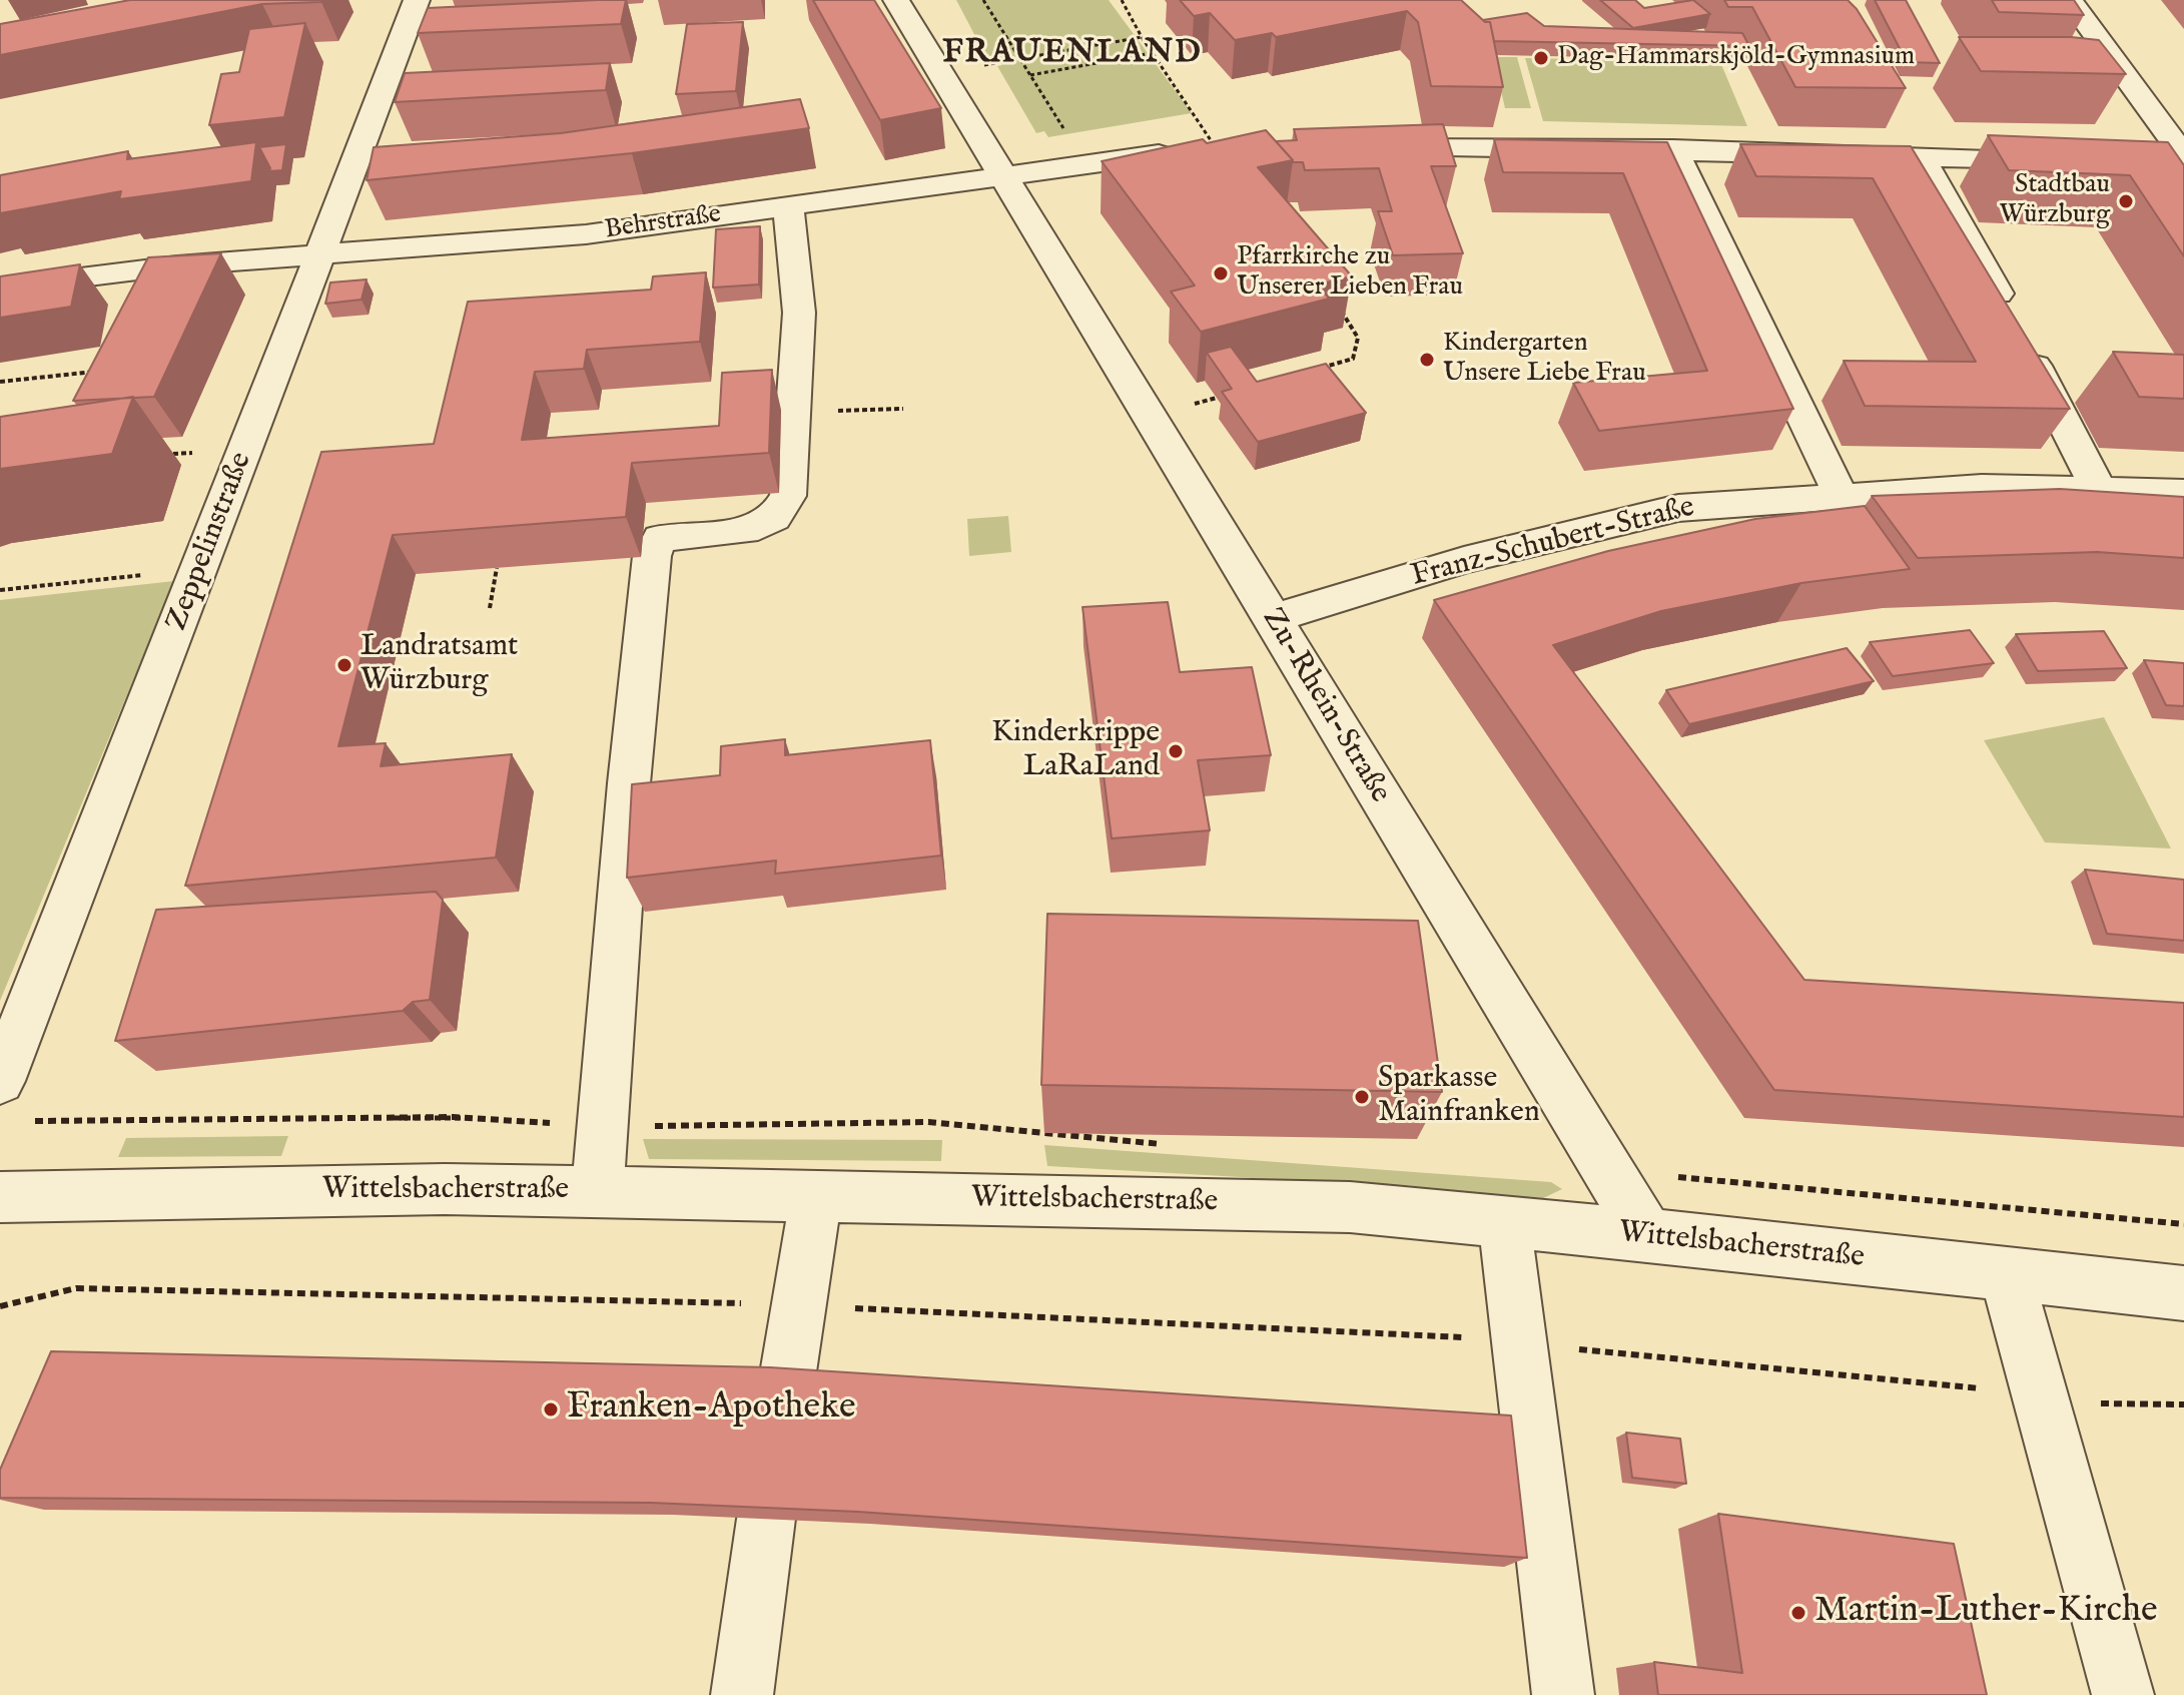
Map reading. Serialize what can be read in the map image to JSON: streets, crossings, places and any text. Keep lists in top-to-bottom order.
{
  "streets": {
    "street": [
      "Behrstraße",
      "Zeppelinstraße",
      "Franz-Schubert-Straße",
      "Zu-Rhein-Straße",
      "Wittelsbacherstraße"
    ]
  },
  "crossings": [
    ["Behrstraße", "Zeppelinstraße"],
    ["Behrstraße", "Zu-Rhein-Straße"],
    ["Franz-Schubert-Straße", "Zu-Rhein-Straße"],
    ["Zu-Rhein-Straße", "Wittelsbacherstraße"]
  ],
  "districts": ["FRAUENLAND"],
  "places": [
    "Dag-Hammarskjöld-Gymnasium",
    "Stadtbau Würzburg",
    "Pfarrkirche zu Unserer Lieben Frau",
    "Kindergarten Unsere Liebe Frau",
    "Landratsamt Würzburg",
    "Kinderkrippe LaRaLand",
    "Sparkasse Mainfranken",
    "Franken-Apotheke",
    "Martin-Luther-Kirche"
  ]
}
